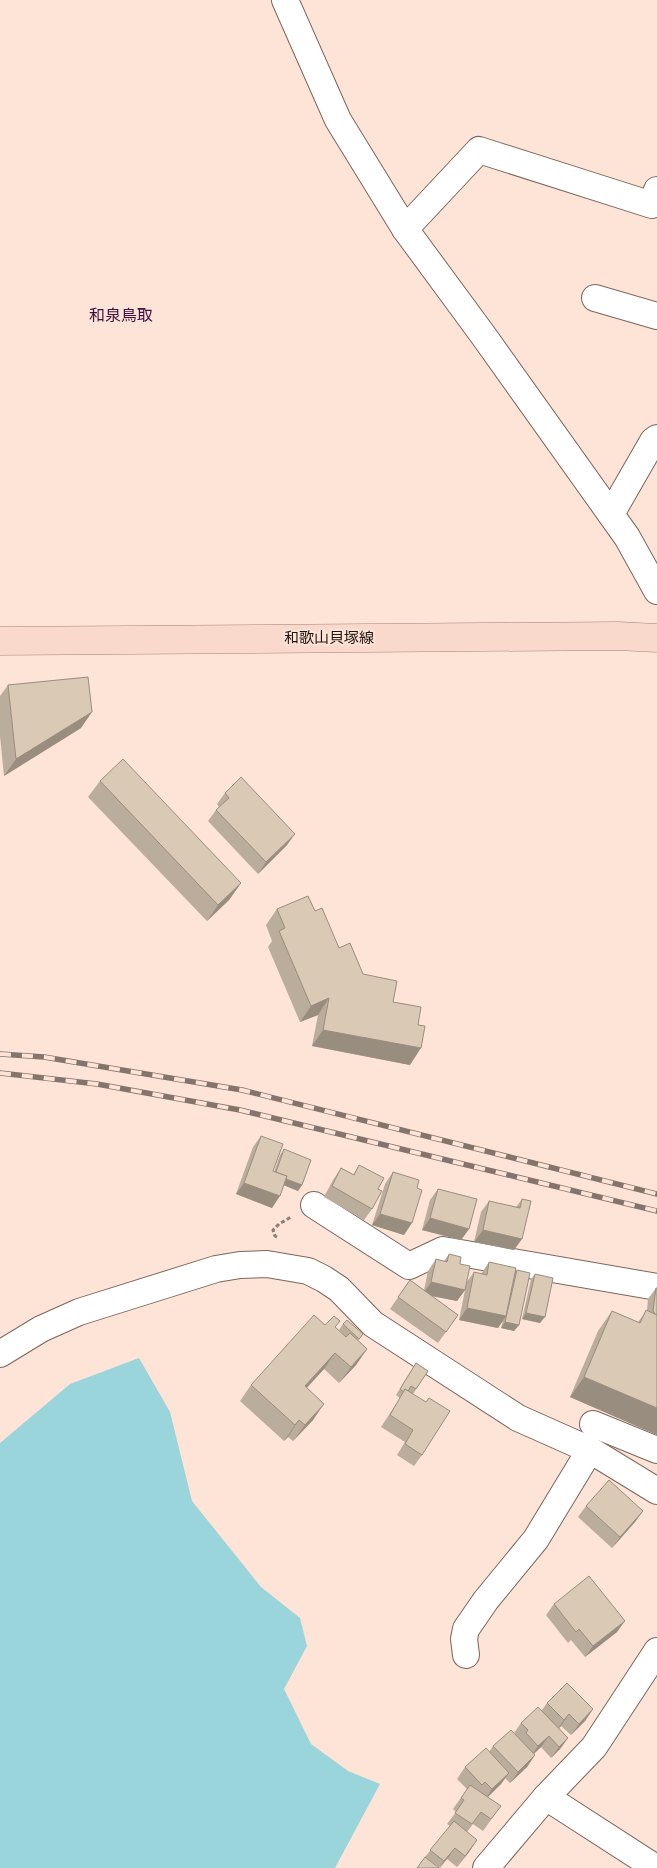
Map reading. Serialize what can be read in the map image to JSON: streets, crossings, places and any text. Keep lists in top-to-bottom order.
{
  "streets": {
    "main road": ["和歌山貝塚線"]
  },
  "districts": ["和泉鳥取"]
}
